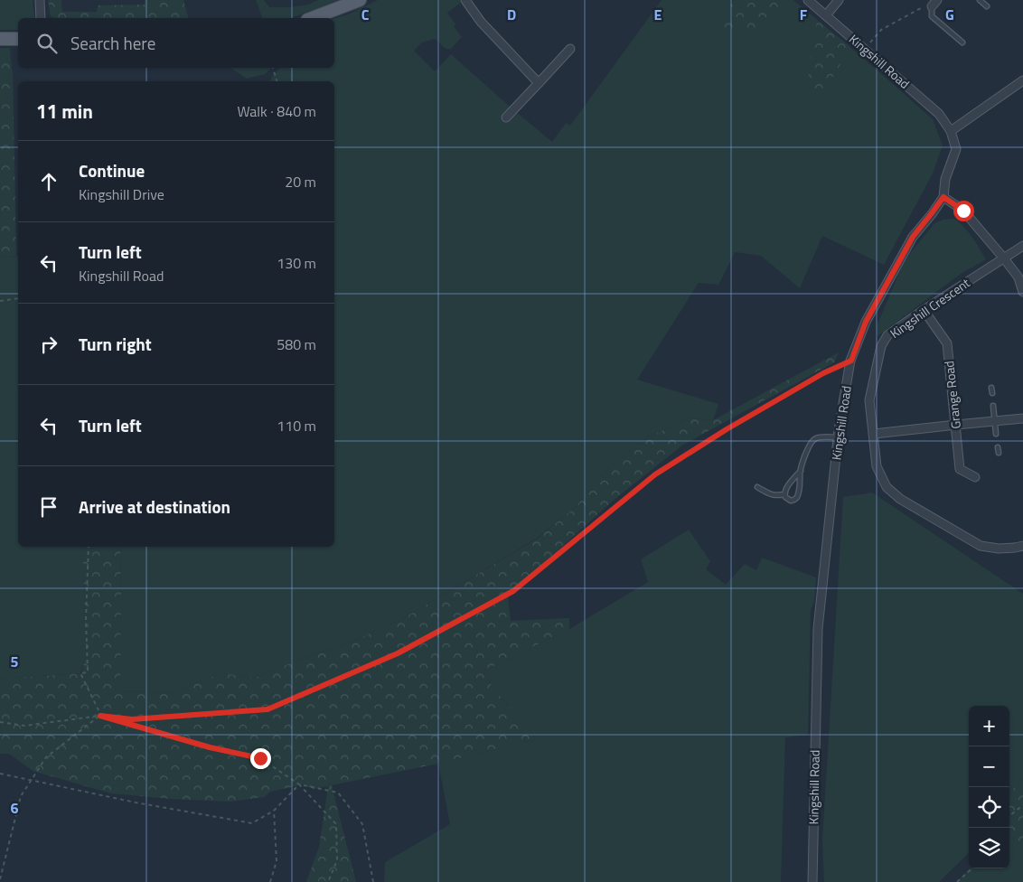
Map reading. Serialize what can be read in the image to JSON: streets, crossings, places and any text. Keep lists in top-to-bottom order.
{
  "streets": {
    "street": ["Kingshill Road", "Kingshill Crescent", "Grange Road"]
  },
  "crossings": [
    ["Kingshill Crescent", "Grange Road"]
  ],
  "page": {
    "search": "Search here",
    "heading": ["11 min", "Walk · 840 m"],
    "list": [
      ["Continue", "Kingshill Drive", "20 m"],
      ["Turn left", "Kingshill Road", "130 m"],
      ["Turn right", "580 m"],
      ["Turn left", "110 m"],
      "Arrive at destination"
    ],
    "map_buttons": ["+", "−"]
  },
  "grid": {
    "columns": [
      "C",
      "D",
      "E",
      "F",
      "G"
    ],
    "rows": ["5", "6"]
  }
}
